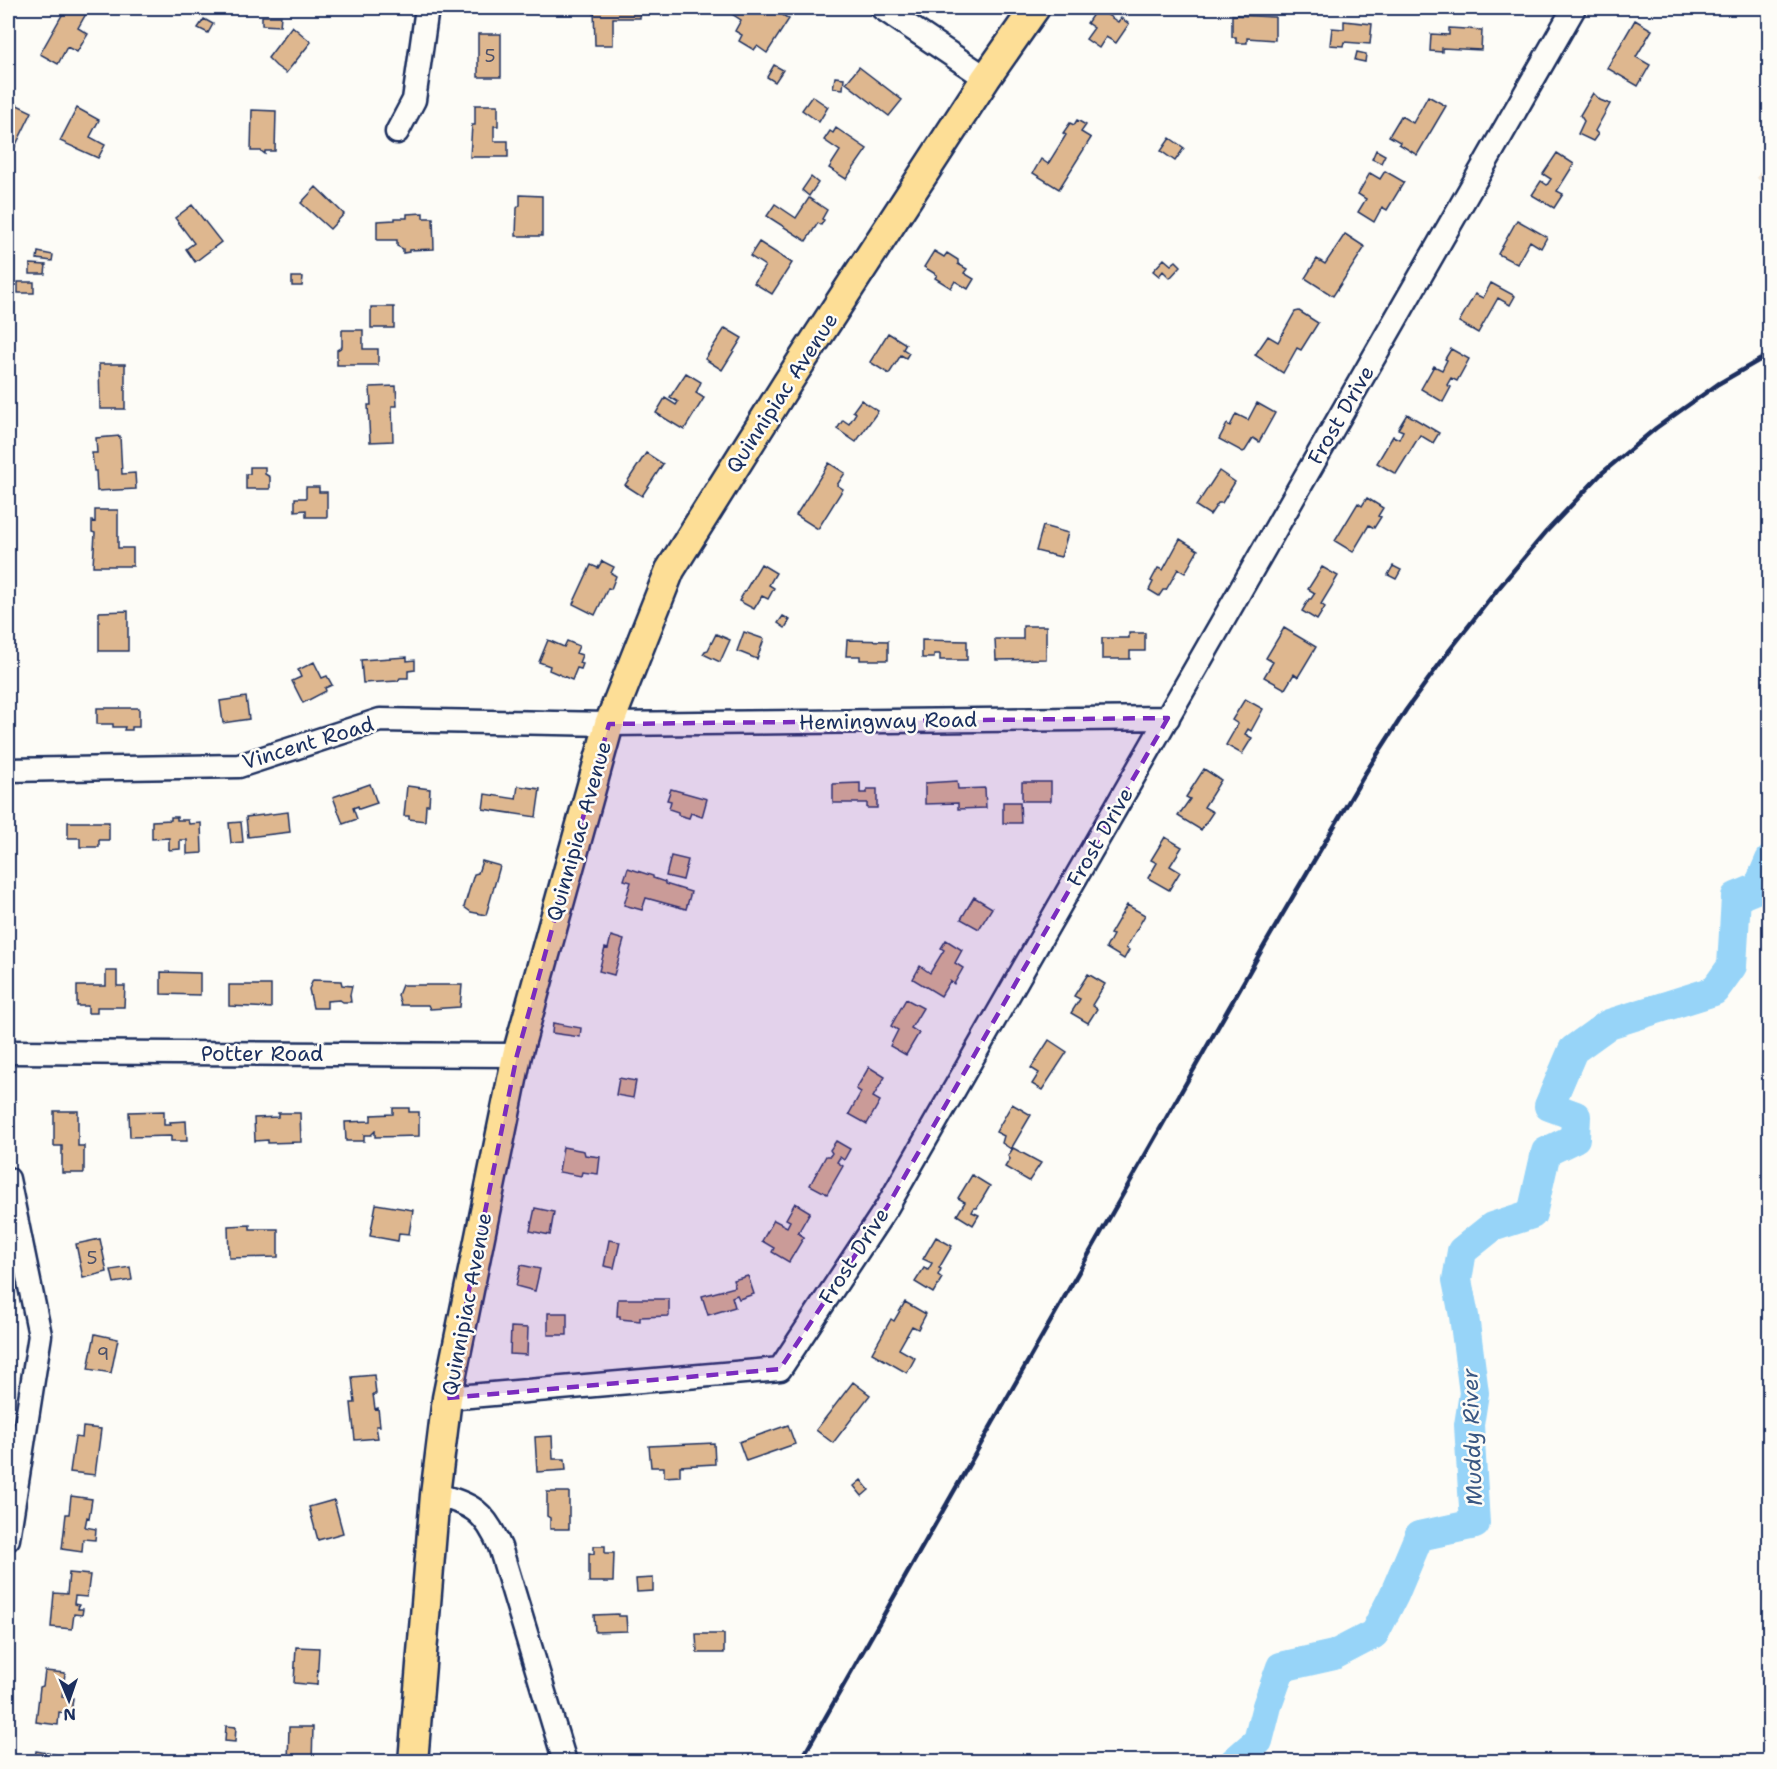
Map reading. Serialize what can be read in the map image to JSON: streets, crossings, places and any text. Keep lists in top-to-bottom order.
{
  "streets": {
    "main road": ["Quinnipiac Avenue"],
    "street": [
      "Frost Drive",
      "Hemingway Road",
      "Vincent Road",
      "Potter Road"
    ]
  },
  "crossings": [
    ["Quinnipiac Avenue", "Frost Drive"],
    ["Quinnipiac Avenue", "Hemingway Road"],
    ["Quinnipiac Avenue", "Vincent Road"],
    ["Quinnipiac Avenue", "Potter Road"],
    ["Frost Drive", "Hemingway Road"],
    ["Hemingway Road", "Vincent Road"]
  ],
  "water": ["Muddy River"],
  "house_numbers": ["5", "5", "9"],
  "north": "bottom"
}
